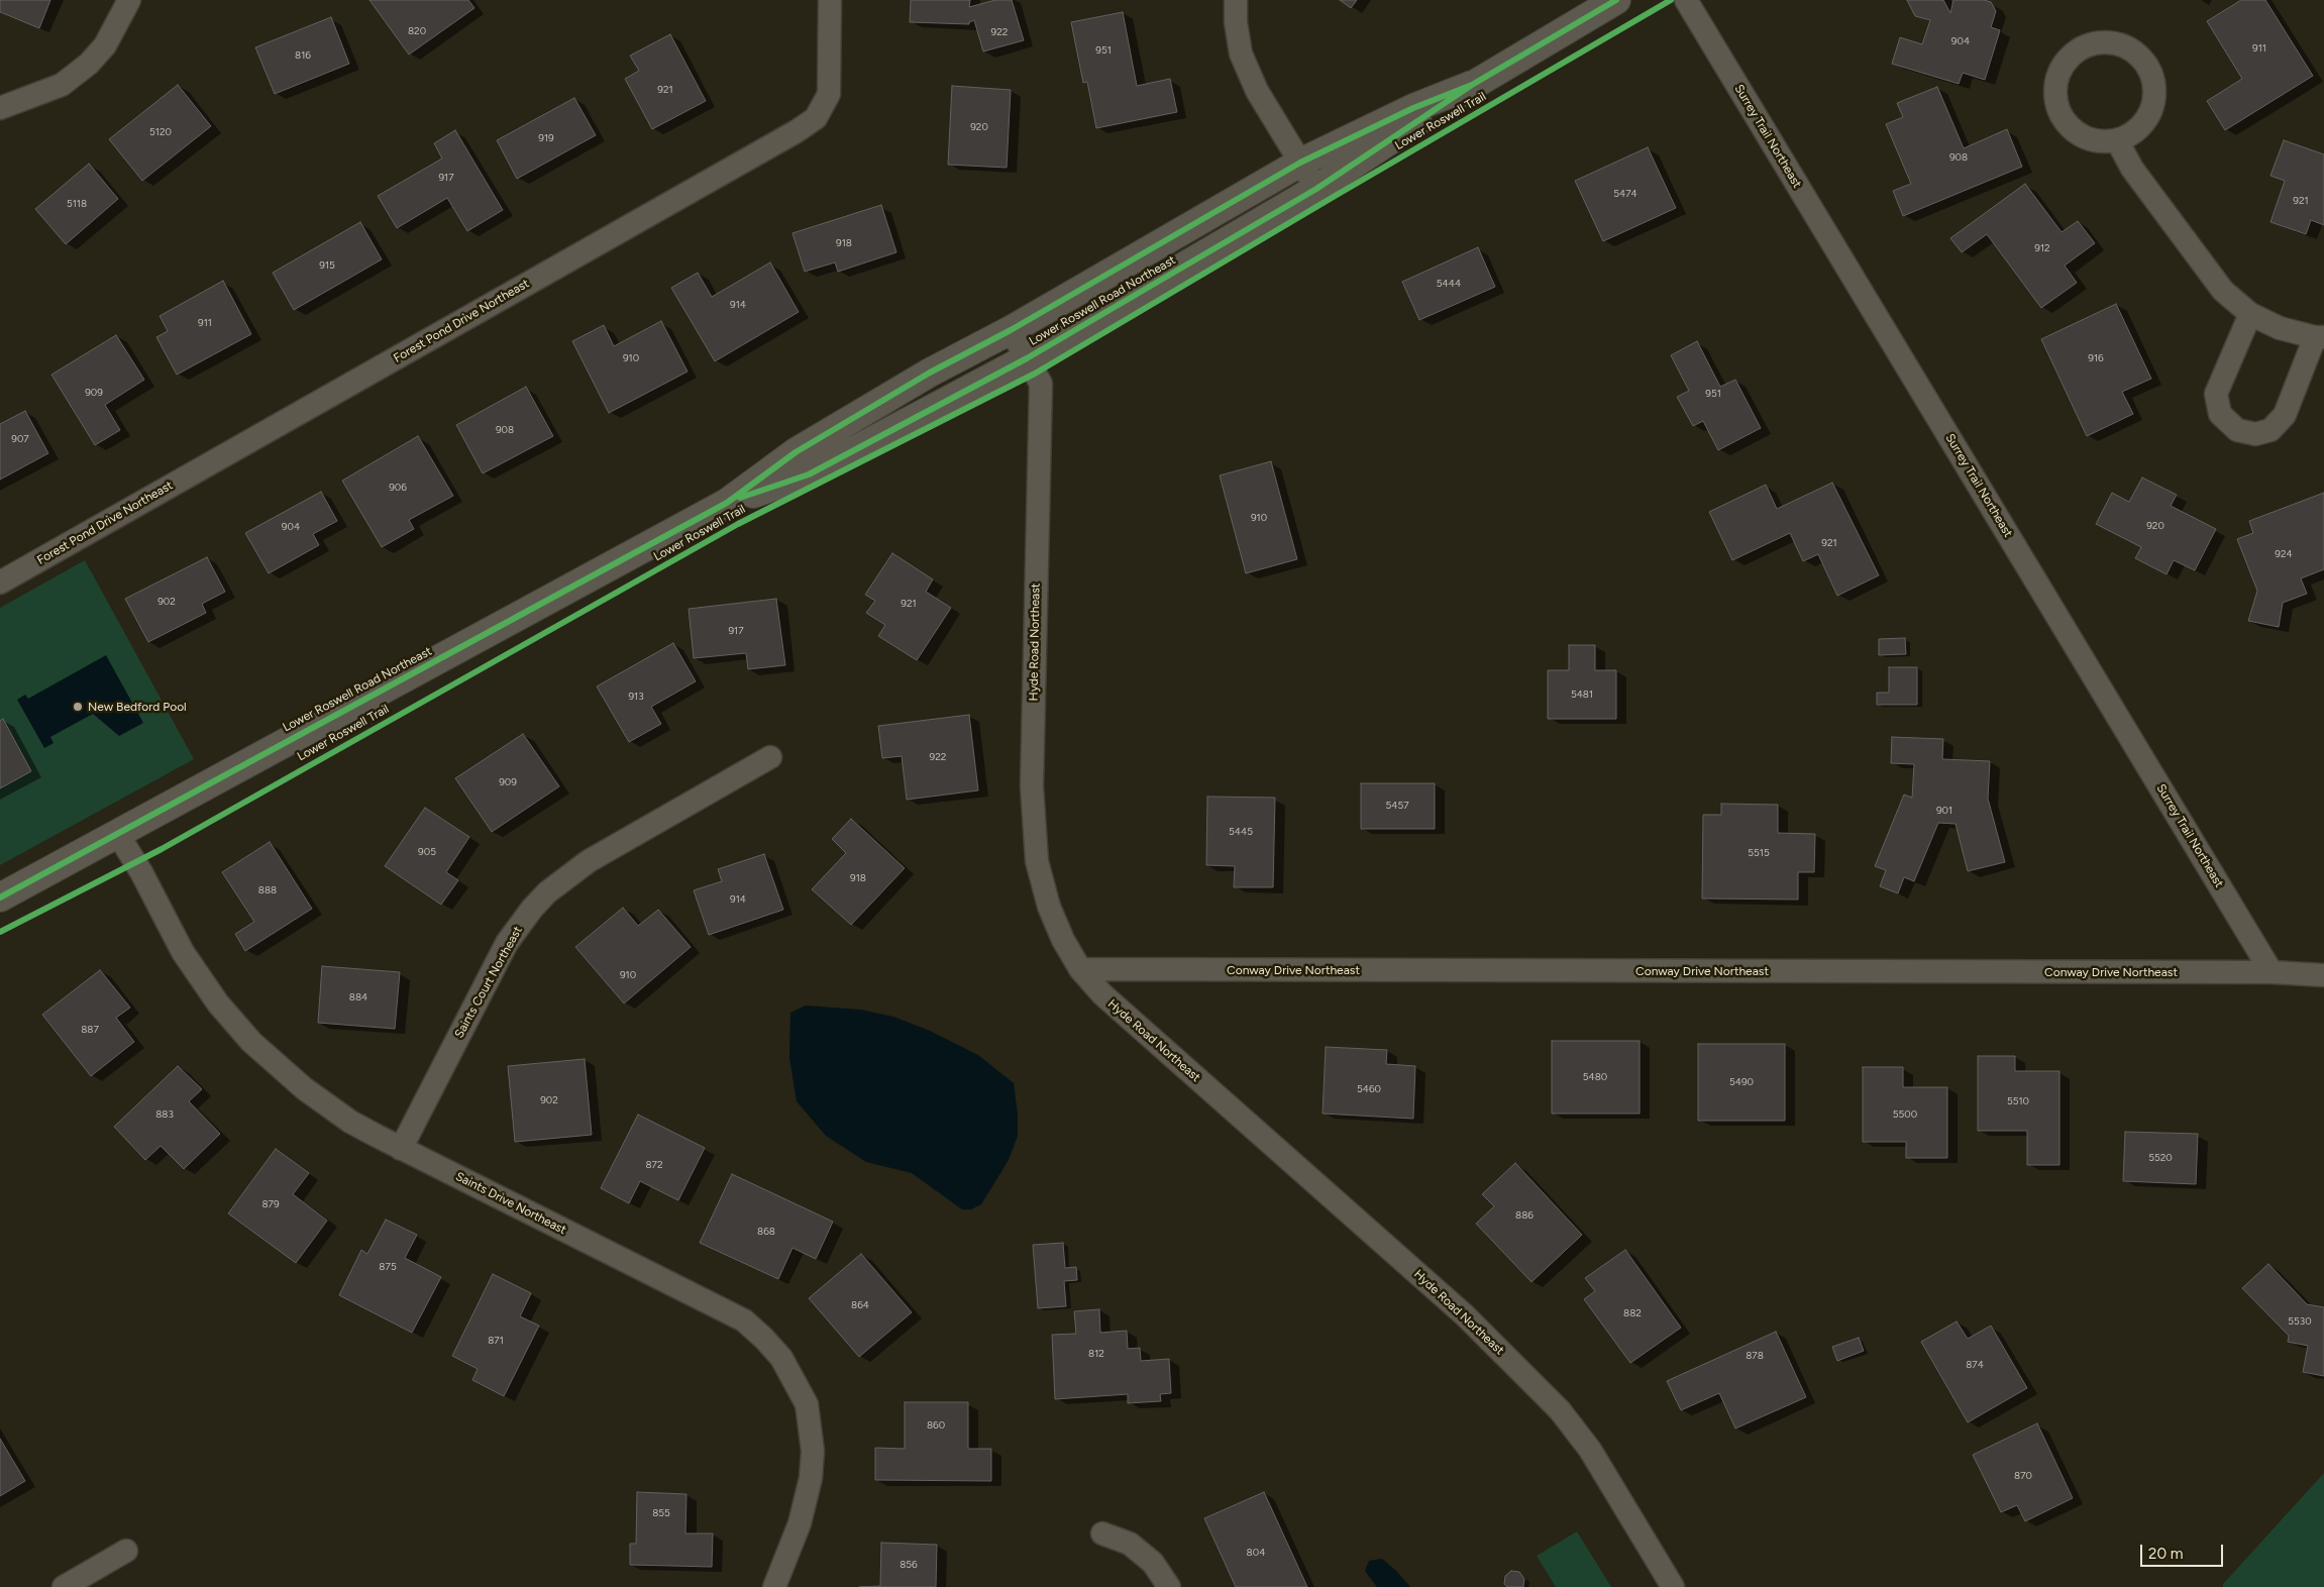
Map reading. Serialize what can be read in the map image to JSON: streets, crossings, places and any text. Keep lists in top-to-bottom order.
{
  "streets": {
    "street": [
      "Surrey Trail Northeast",
      "Lower Roswell Road Northeast",
      "Forest Pond Drive Northeast",
      "Hyde Road Northeast",
      "Conway Drive Northeast",
      "Saints Court Northeast",
      "Saints Drive Northeast"
    ],
    "cycle path": ["Lower Roswell Trail"]
  },
  "crossings": [
    ["Surrey Trail Northeast", "Conway Drive Northeast"],
    ["Lower Roswell Road Northeast", "Hyde Road Northeast"],
    ["Lower Roswell Road Northeast", "Saints Drive Northeast"],
    ["Hyde Road Northeast", "Conway Drive Northeast"],
    ["Saints Court Northeast", "Saints Drive Northeast"]
  ],
  "places": ["New Bedford Pool"],
  "house_numbers": [
    "820",
    "922",
    "904",
    "911",
    "951",
    "816",
    "921",
    "920",
    "5120",
    "919",
    "908",
    "917",
    "5474",
    "921",
    "5118",
    "918",
    "912",
    "915",
    "5444",
    "914",
    "911",
    "910",
    "916",
    "909",
    "951",
    "908",
    "907",
    "906",
    "910",
    "920",
    "904",
    "921",
    "924",
    "902",
    "921",
    "917",
    "5481",
    "913",
    "922",
    "909",
    "5457",
    "901",
    "5445",
    "905",
    "5515",
    "918",
    "888",
    "914",
    "910",
    "884",
    "887",
    "5480",
    "5490",
    "5460",
    "902",
    "5510",
    "883",
    "5500",
    "5520",
    "872",
    "879",
    "886",
    "868",
    "875",
    "864",
    "882",
    "5530",
    "871",
    "812",
    "878",
    "874",
    "860",
    "870",
    "855",
    "804",
    "856"
  ],
  "scale_bar": "20 m"
}
